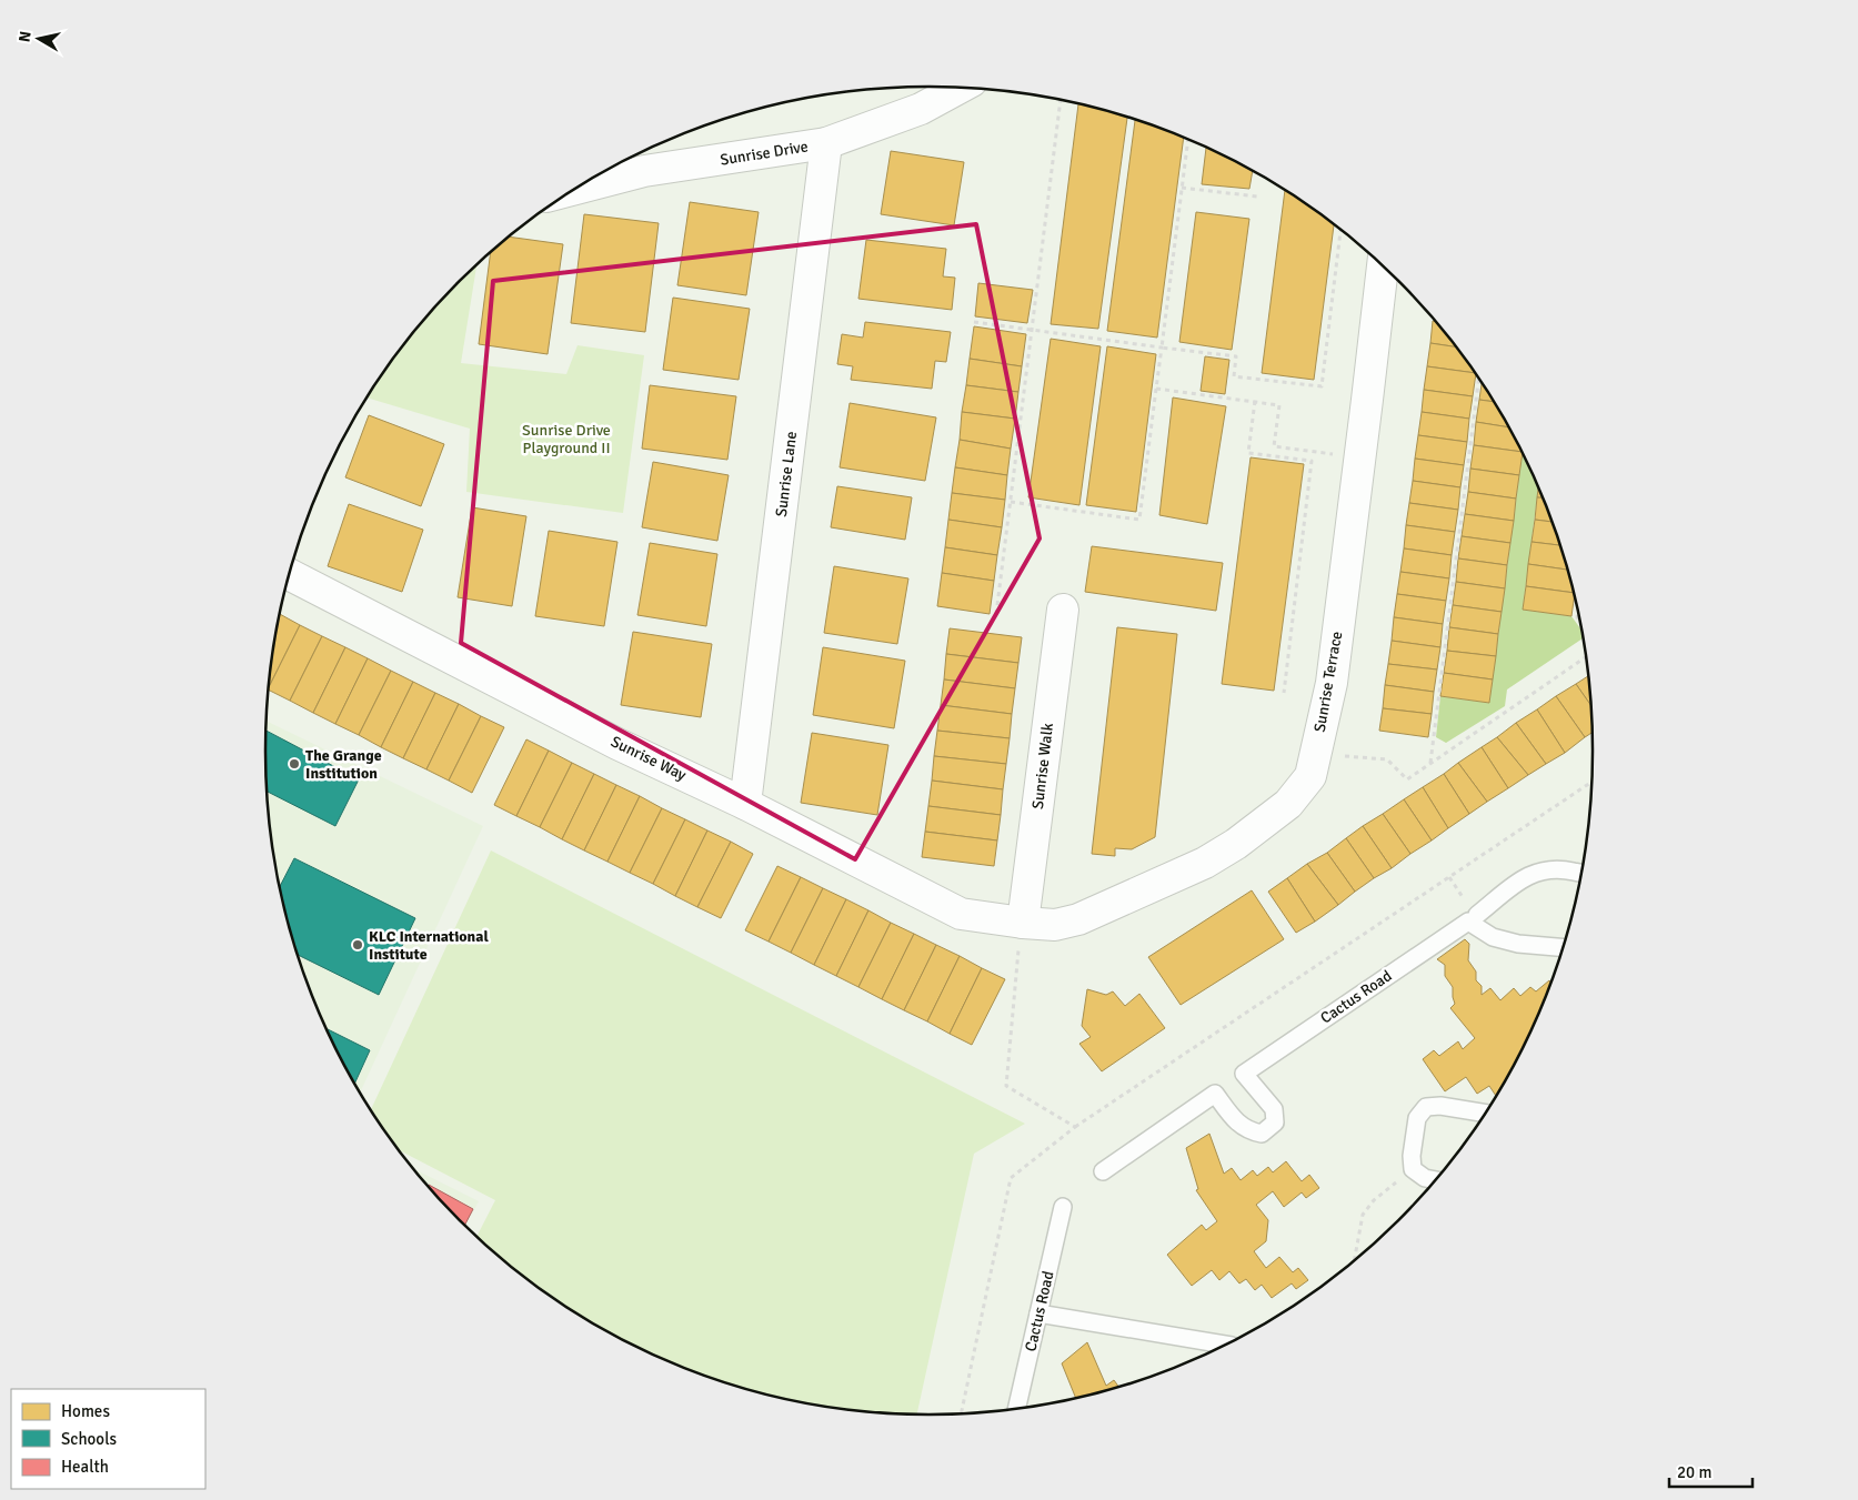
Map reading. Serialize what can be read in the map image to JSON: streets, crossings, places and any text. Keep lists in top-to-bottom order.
{
  "streets": {
    "street": [
      "Sunrise Drive",
      "Sunrise Lane",
      "Sunrise Terrace",
      "Sunrise Way",
      "Sunrise Walk"
    ],
    "lane": ["Cactus Road"]
  },
  "crossings": [
    ["Sunrise Drive", "Sunrise Lane"],
    ["Sunrise Lane", "Sunrise Way"],
    ["Sunrise Terrace", "Sunrise Way"],
    ["Sunrise Terrace", "Sunrise Walk"],
    ["Sunrise Way", "Sunrise Walk"]
  ],
  "parks": ["Sunrise Drive Playground II"],
  "places": ["The Grange Institution", "KLC International Institute"],
  "legend": ["Homes", "Schools", "Health"],
  "scale_bar": "20 m",
  "north": "left"
}
